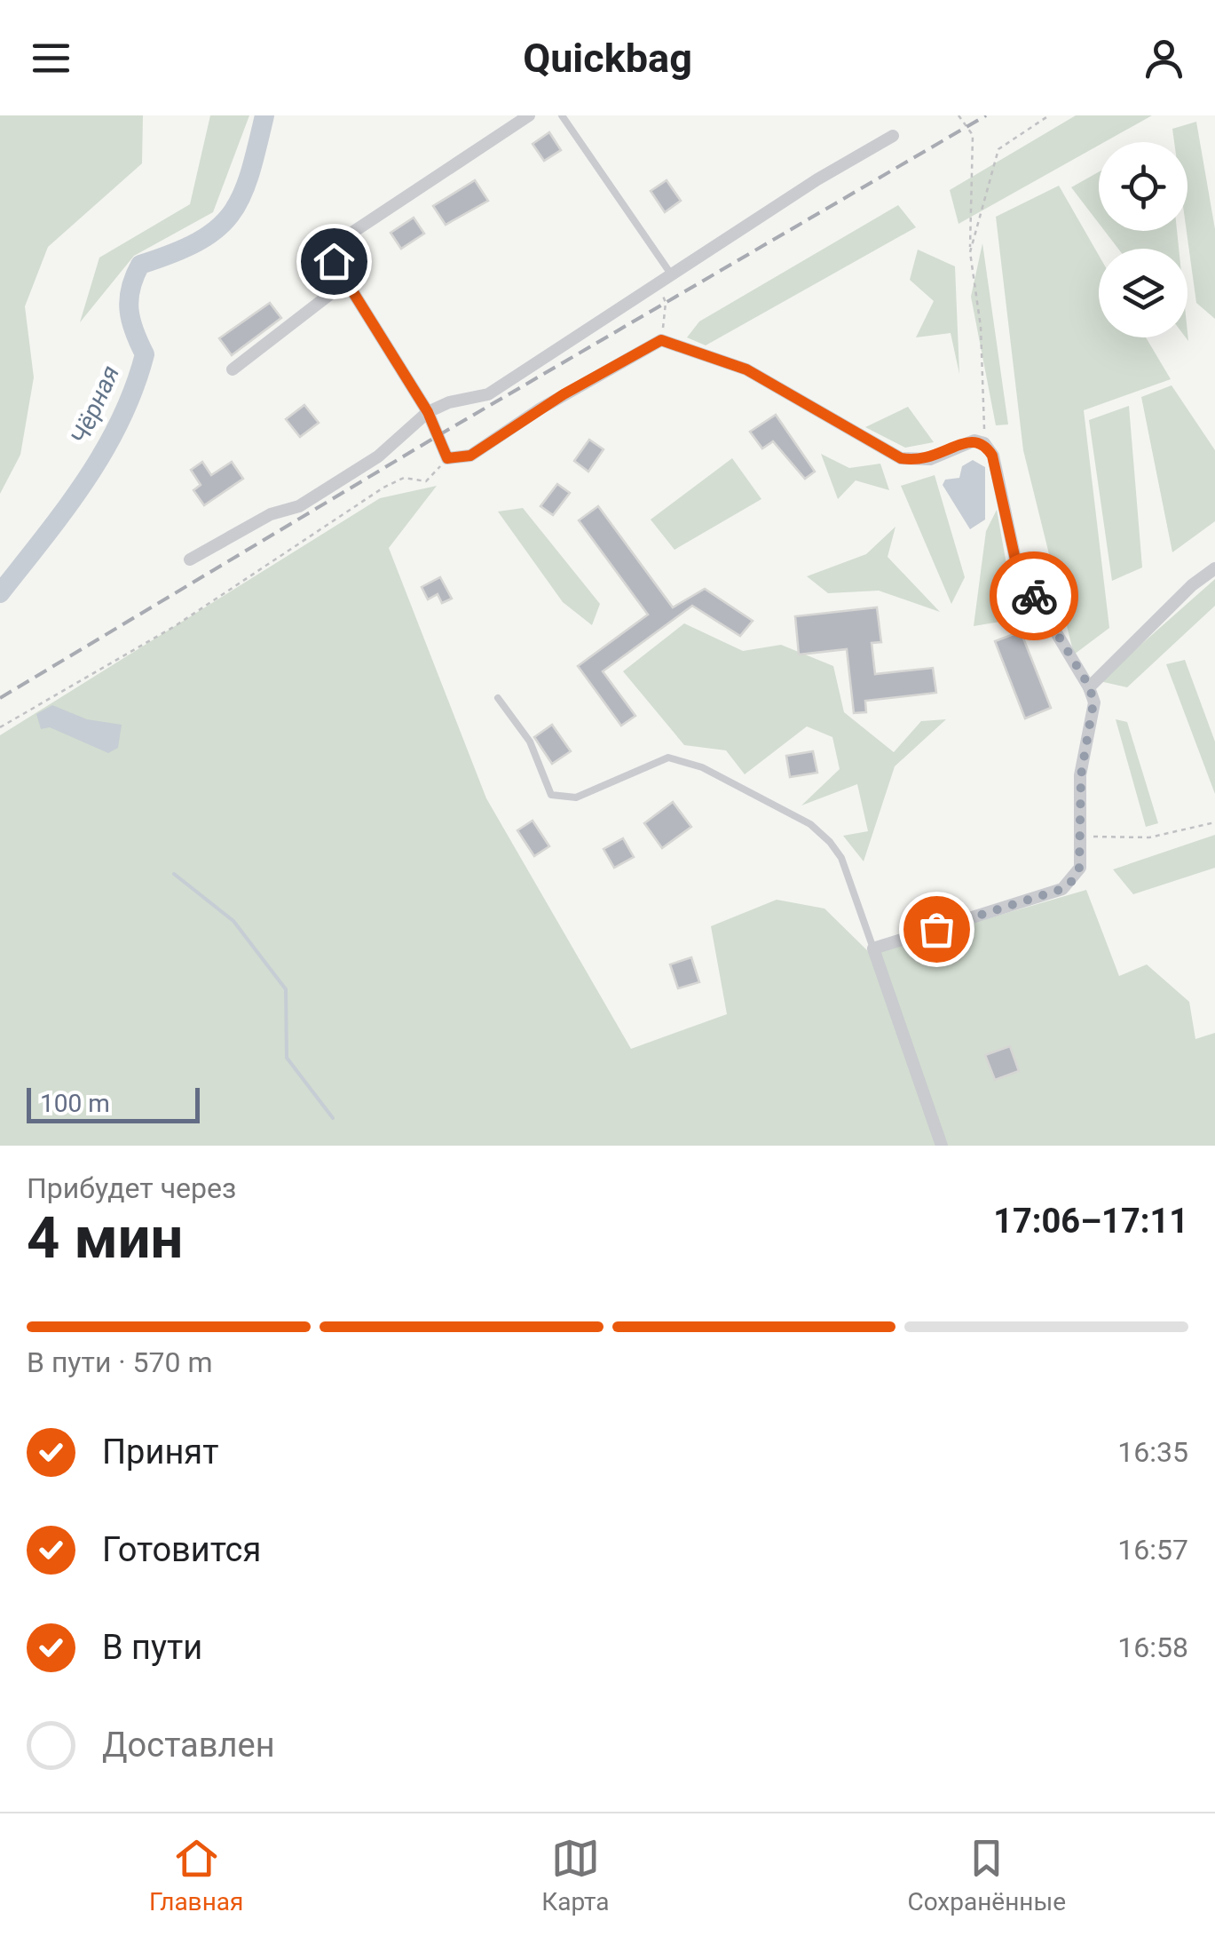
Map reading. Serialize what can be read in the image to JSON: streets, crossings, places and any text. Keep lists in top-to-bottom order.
{
  "water": ["Чёрная"],
  "scale_bar": "100 m",
  "page": {
    "header": "Quickbag",
    "scale": "100 m",
    "heading": ["4 мин", "Прибудет через", "17:06–17:11"],
    "bar": "В пути · 570 m",
    "list": [
      ["Принят", "16:35"],
      ["Готовится", "16:57"],
      ["В пути", "16:58"],
      "Доставлен"
    ],
    "tabs": ["Главная", "Карта", "Сохранённые"]
  }
}
